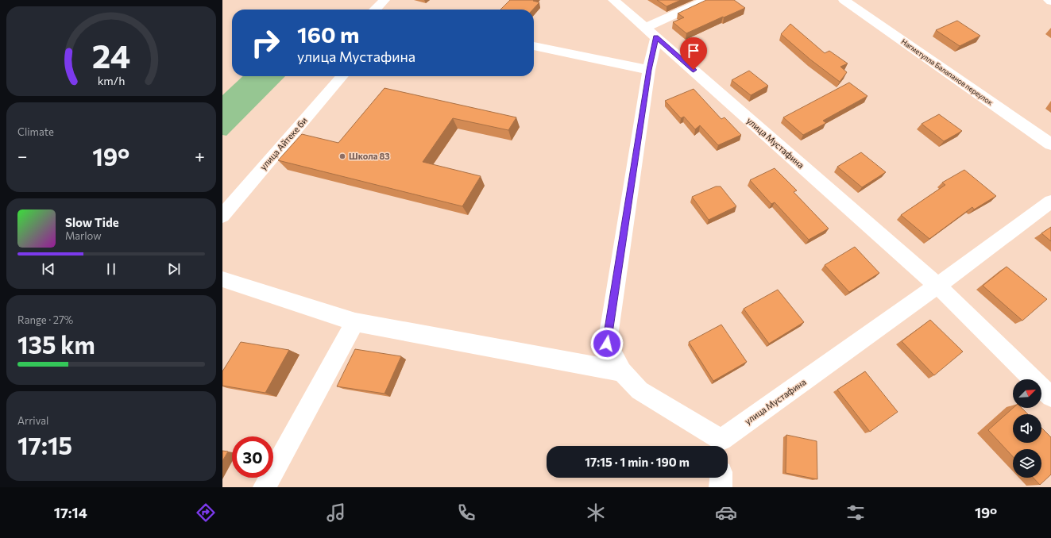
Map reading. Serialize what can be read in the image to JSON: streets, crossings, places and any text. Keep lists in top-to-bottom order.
{
  "streets": {
    "street": ["Нагметулла Балапанов переулок", "улица Мустафина", "улица Айтеке би"]
  },
  "places": ["Школа 83"],
  "north": "top right",
  "page": {
    "turn": ["160 m", "улица Мустафина"],
    "tile": [
      "Climate",
      ["Range · 27%", "135 km"],
      ["Arrival", "17:15"]
    ],
    "heat": ["−", "19°", "+"],
    "song": ["Slow Tide", "Marlow"],
    "limit": "30",
    "trip": "17:15 · 1 min · 190 m",
    "tabs": ["17:14", "19°"],
    "gauge": ["24", "km/h"]
  }
}
